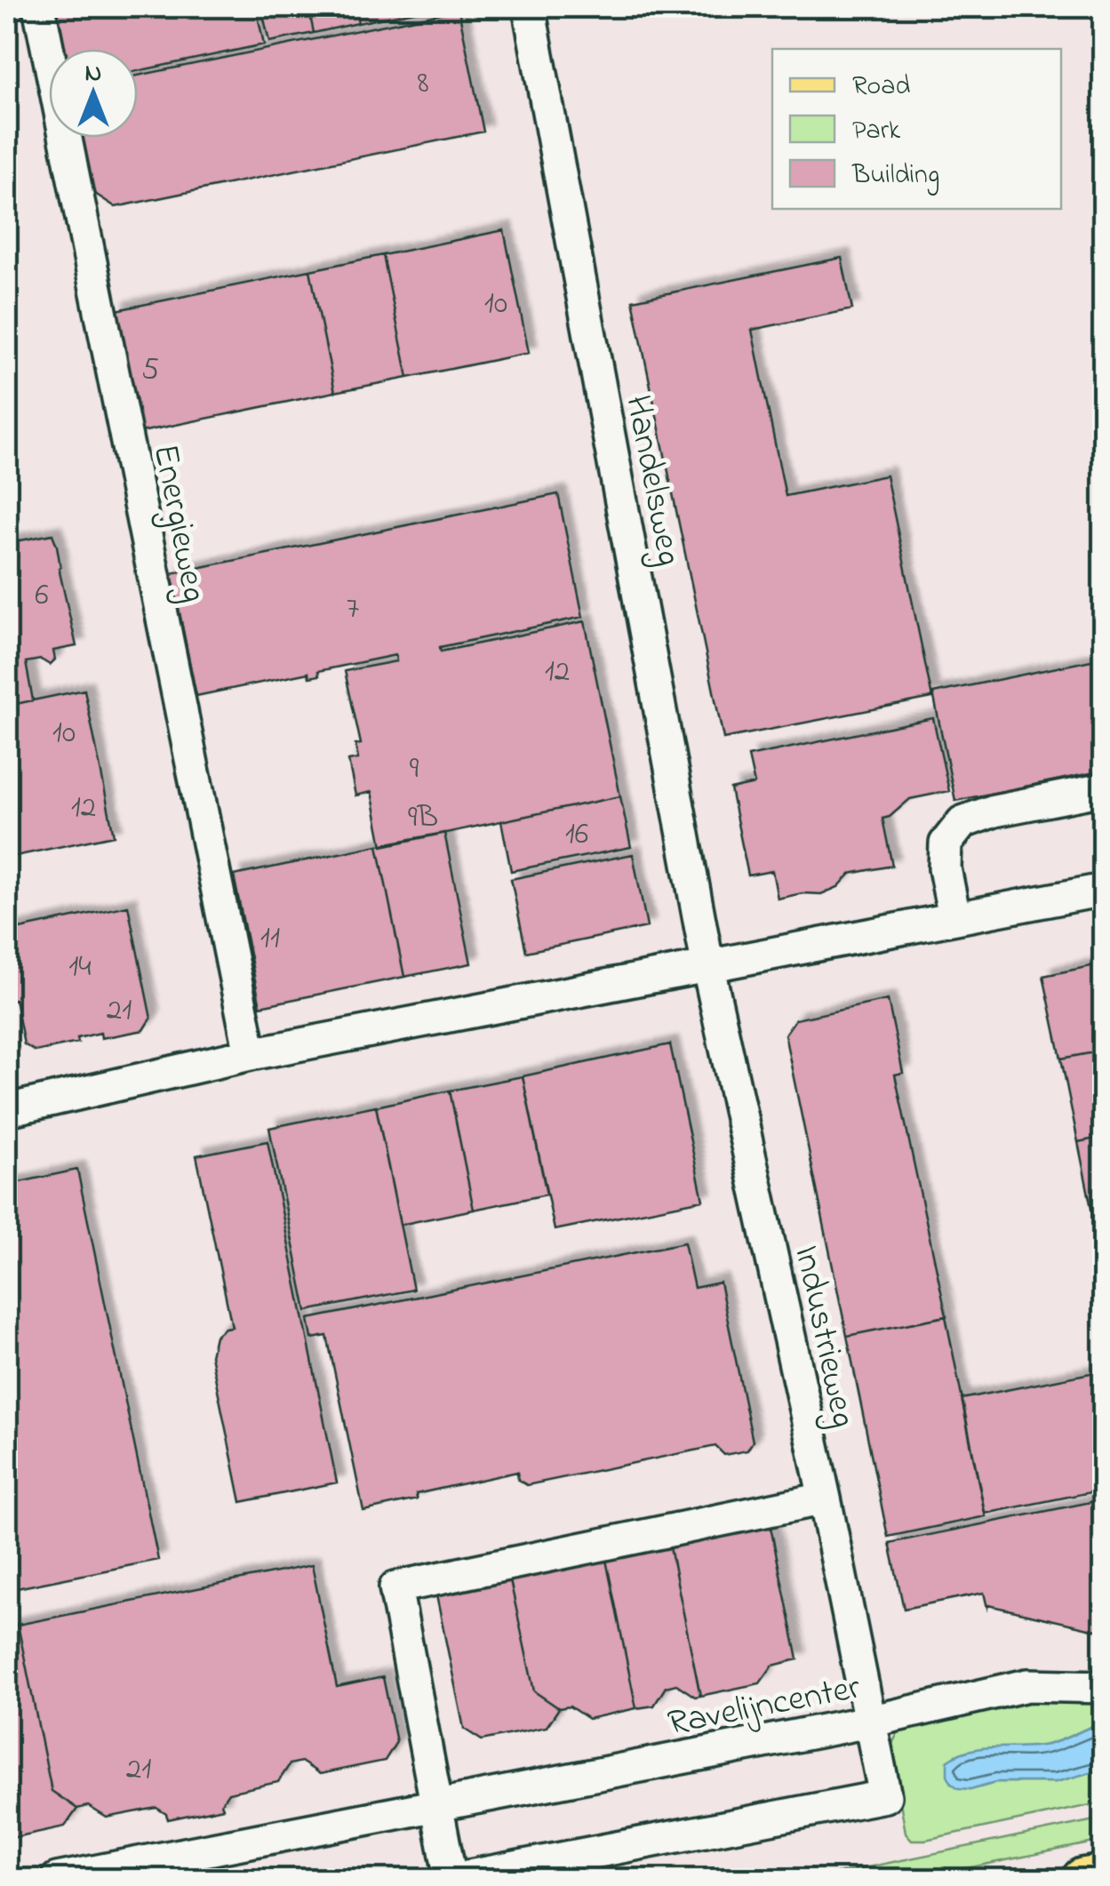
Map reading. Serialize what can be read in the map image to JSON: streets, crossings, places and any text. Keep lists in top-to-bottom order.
{
  "streets": {
    "street": [
      "Handelsweg",
      "Energieweg",
      "Industrieweg",
      "Ravelijncenter"
    ]
  },
  "crossings": [
    ["Handelsweg", "Industrieweg"],
    ["Industrieweg", "Ravelijncenter"]
  ],
  "house_numbers": [
    "8",
    "10",
    "5",
    "6",
    "7",
    "12",
    "10",
    "9",
    "12",
    "9B",
    "16",
    "11",
    "14",
    "21",
    "21"
  ],
  "legend": ["Road", "Park", "Building"],
  "north": "top"
}
